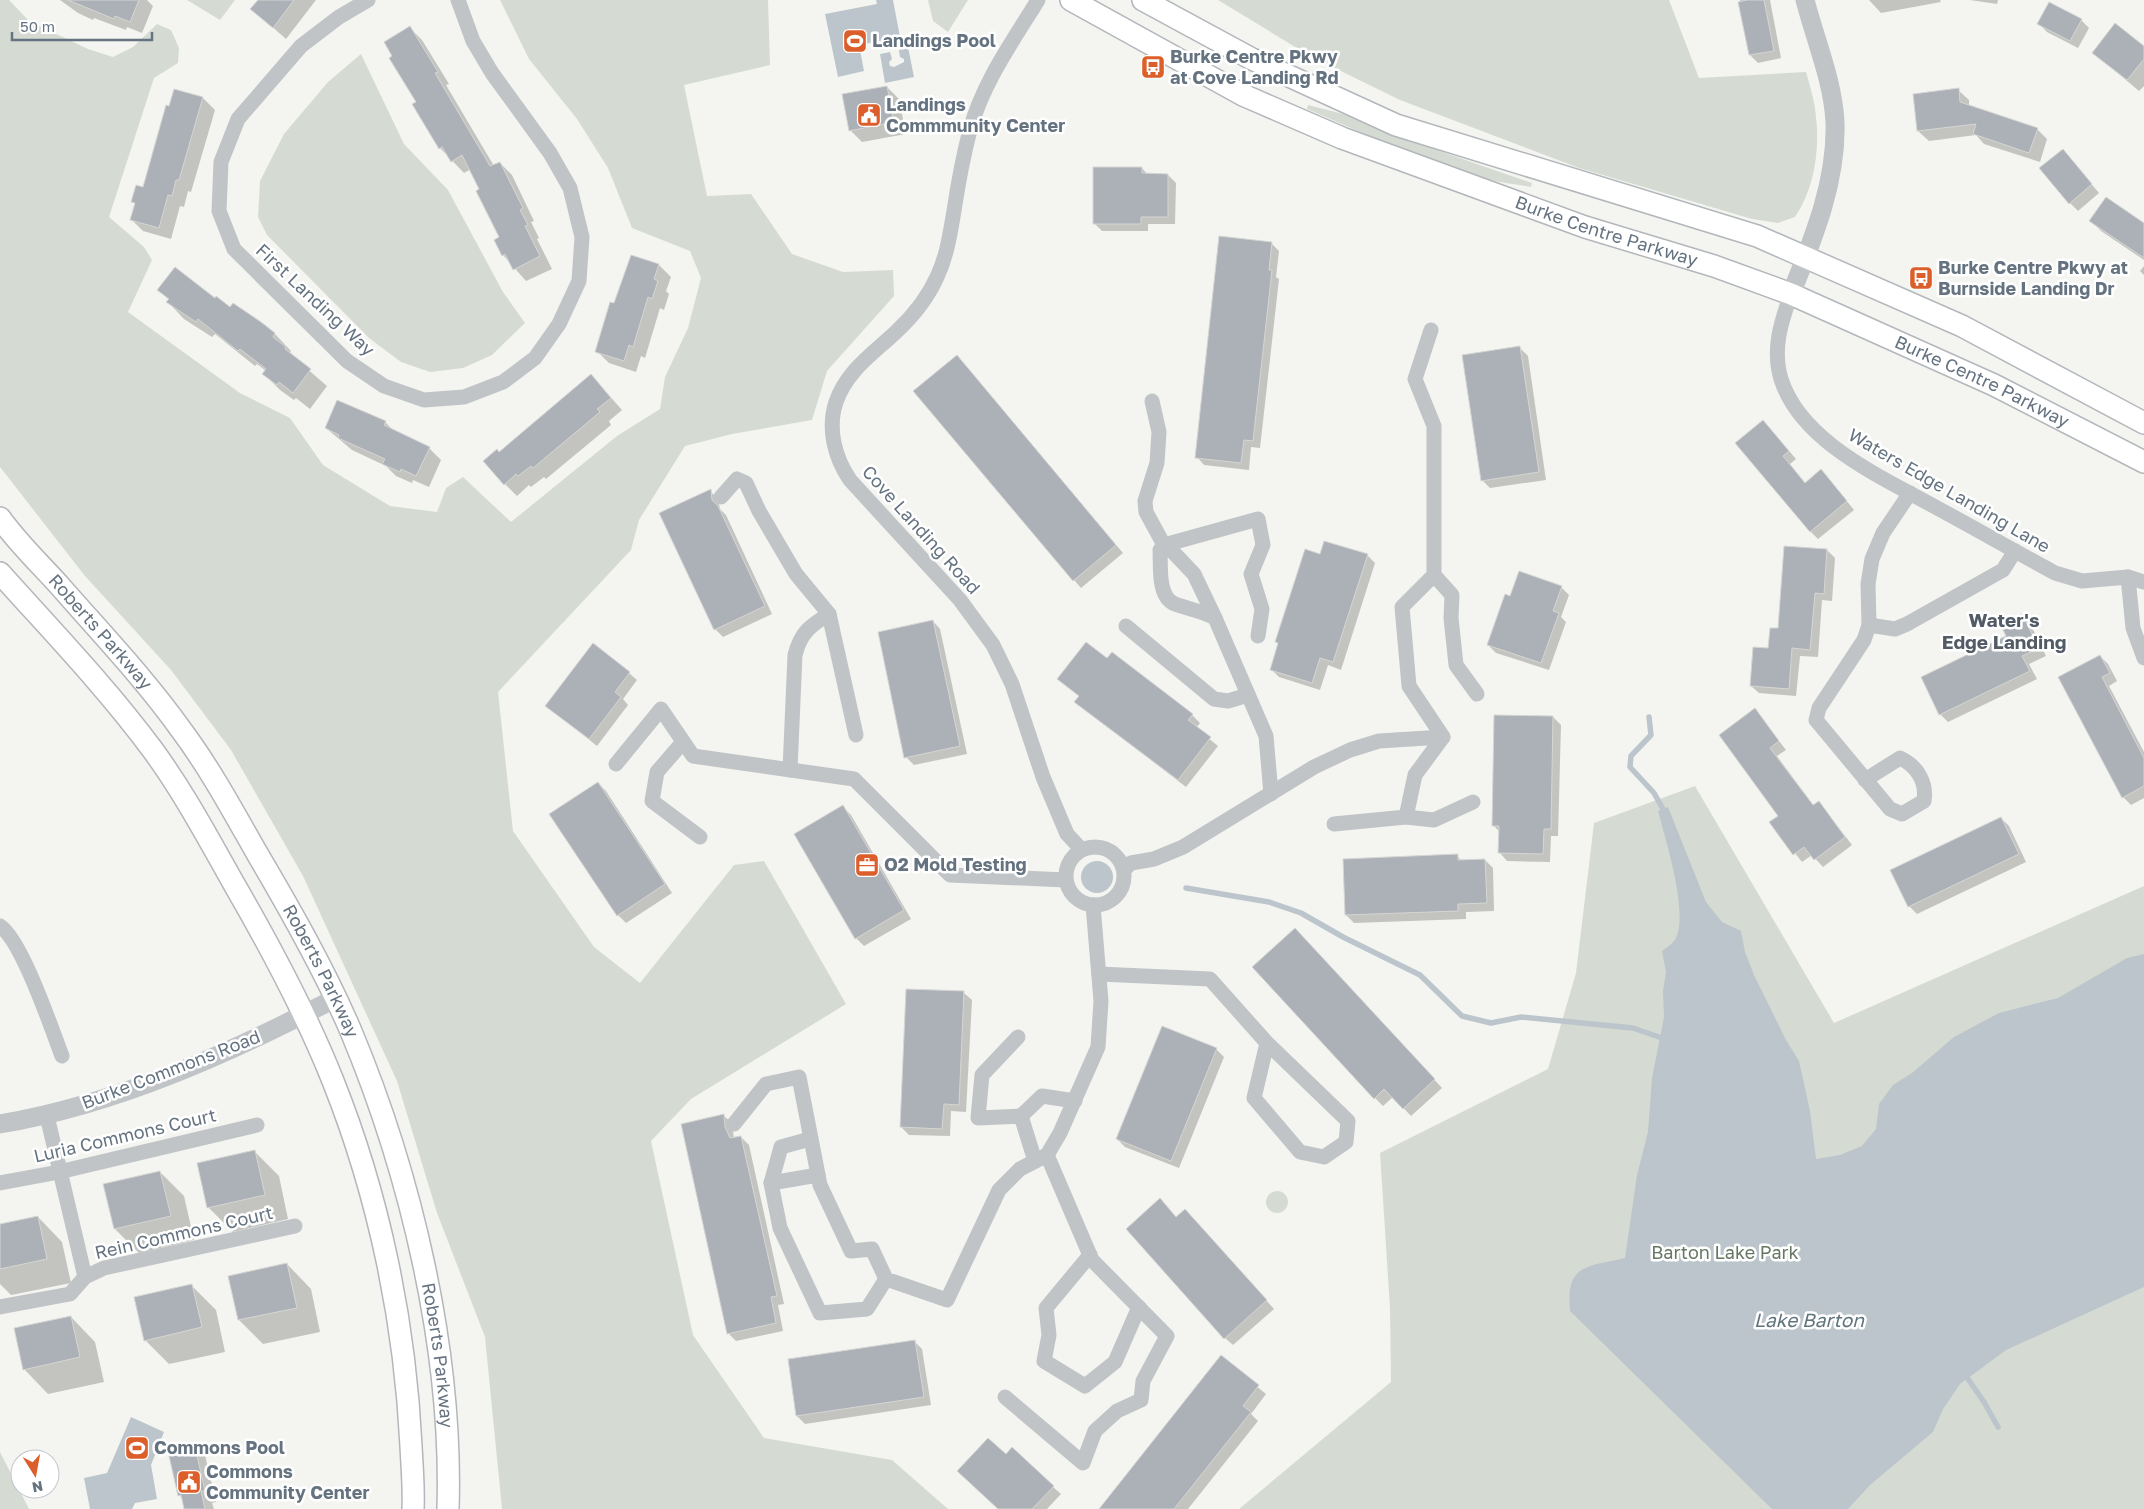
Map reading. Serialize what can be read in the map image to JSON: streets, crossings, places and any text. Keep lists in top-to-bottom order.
{
  "streets": {
    "main road": ["Burke Centre Parkway", "Roberts Parkway"],
    "street": [
      "First Landing Way",
      "Waters Edge Landing Lane",
      "Cove Landing Road",
      "Burke Commons Road",
      "Luria Commons Court",
      "Rein Commons Court"
    ]
  },
  "crossings": [
    ["Burke Centre Parkway", "Waters Edge Landing Lane"],
    ["Roberts Parkway", "Burke Commons Road"]
  ],
  "districts": ["Water's Edge Landing"],
  "water": ["Lake Barton"],
  "parks": ["Barton Lake Park"],
  "places": {
    "sports": ["Landings Pool", "Commons Pool"],
    "bus stop": ["Burke Centre Pkwy at Cove Landing Rd", "Burke Centre Pkwy at Burnside Landing Dr"],
    "public building": ["Landings Commmunity Center", "Commons Community Center"],
    "office": ["O2 Mold Testing"]
  },
  "scale_bar": "50 m",
  "north": "bottom"
}
